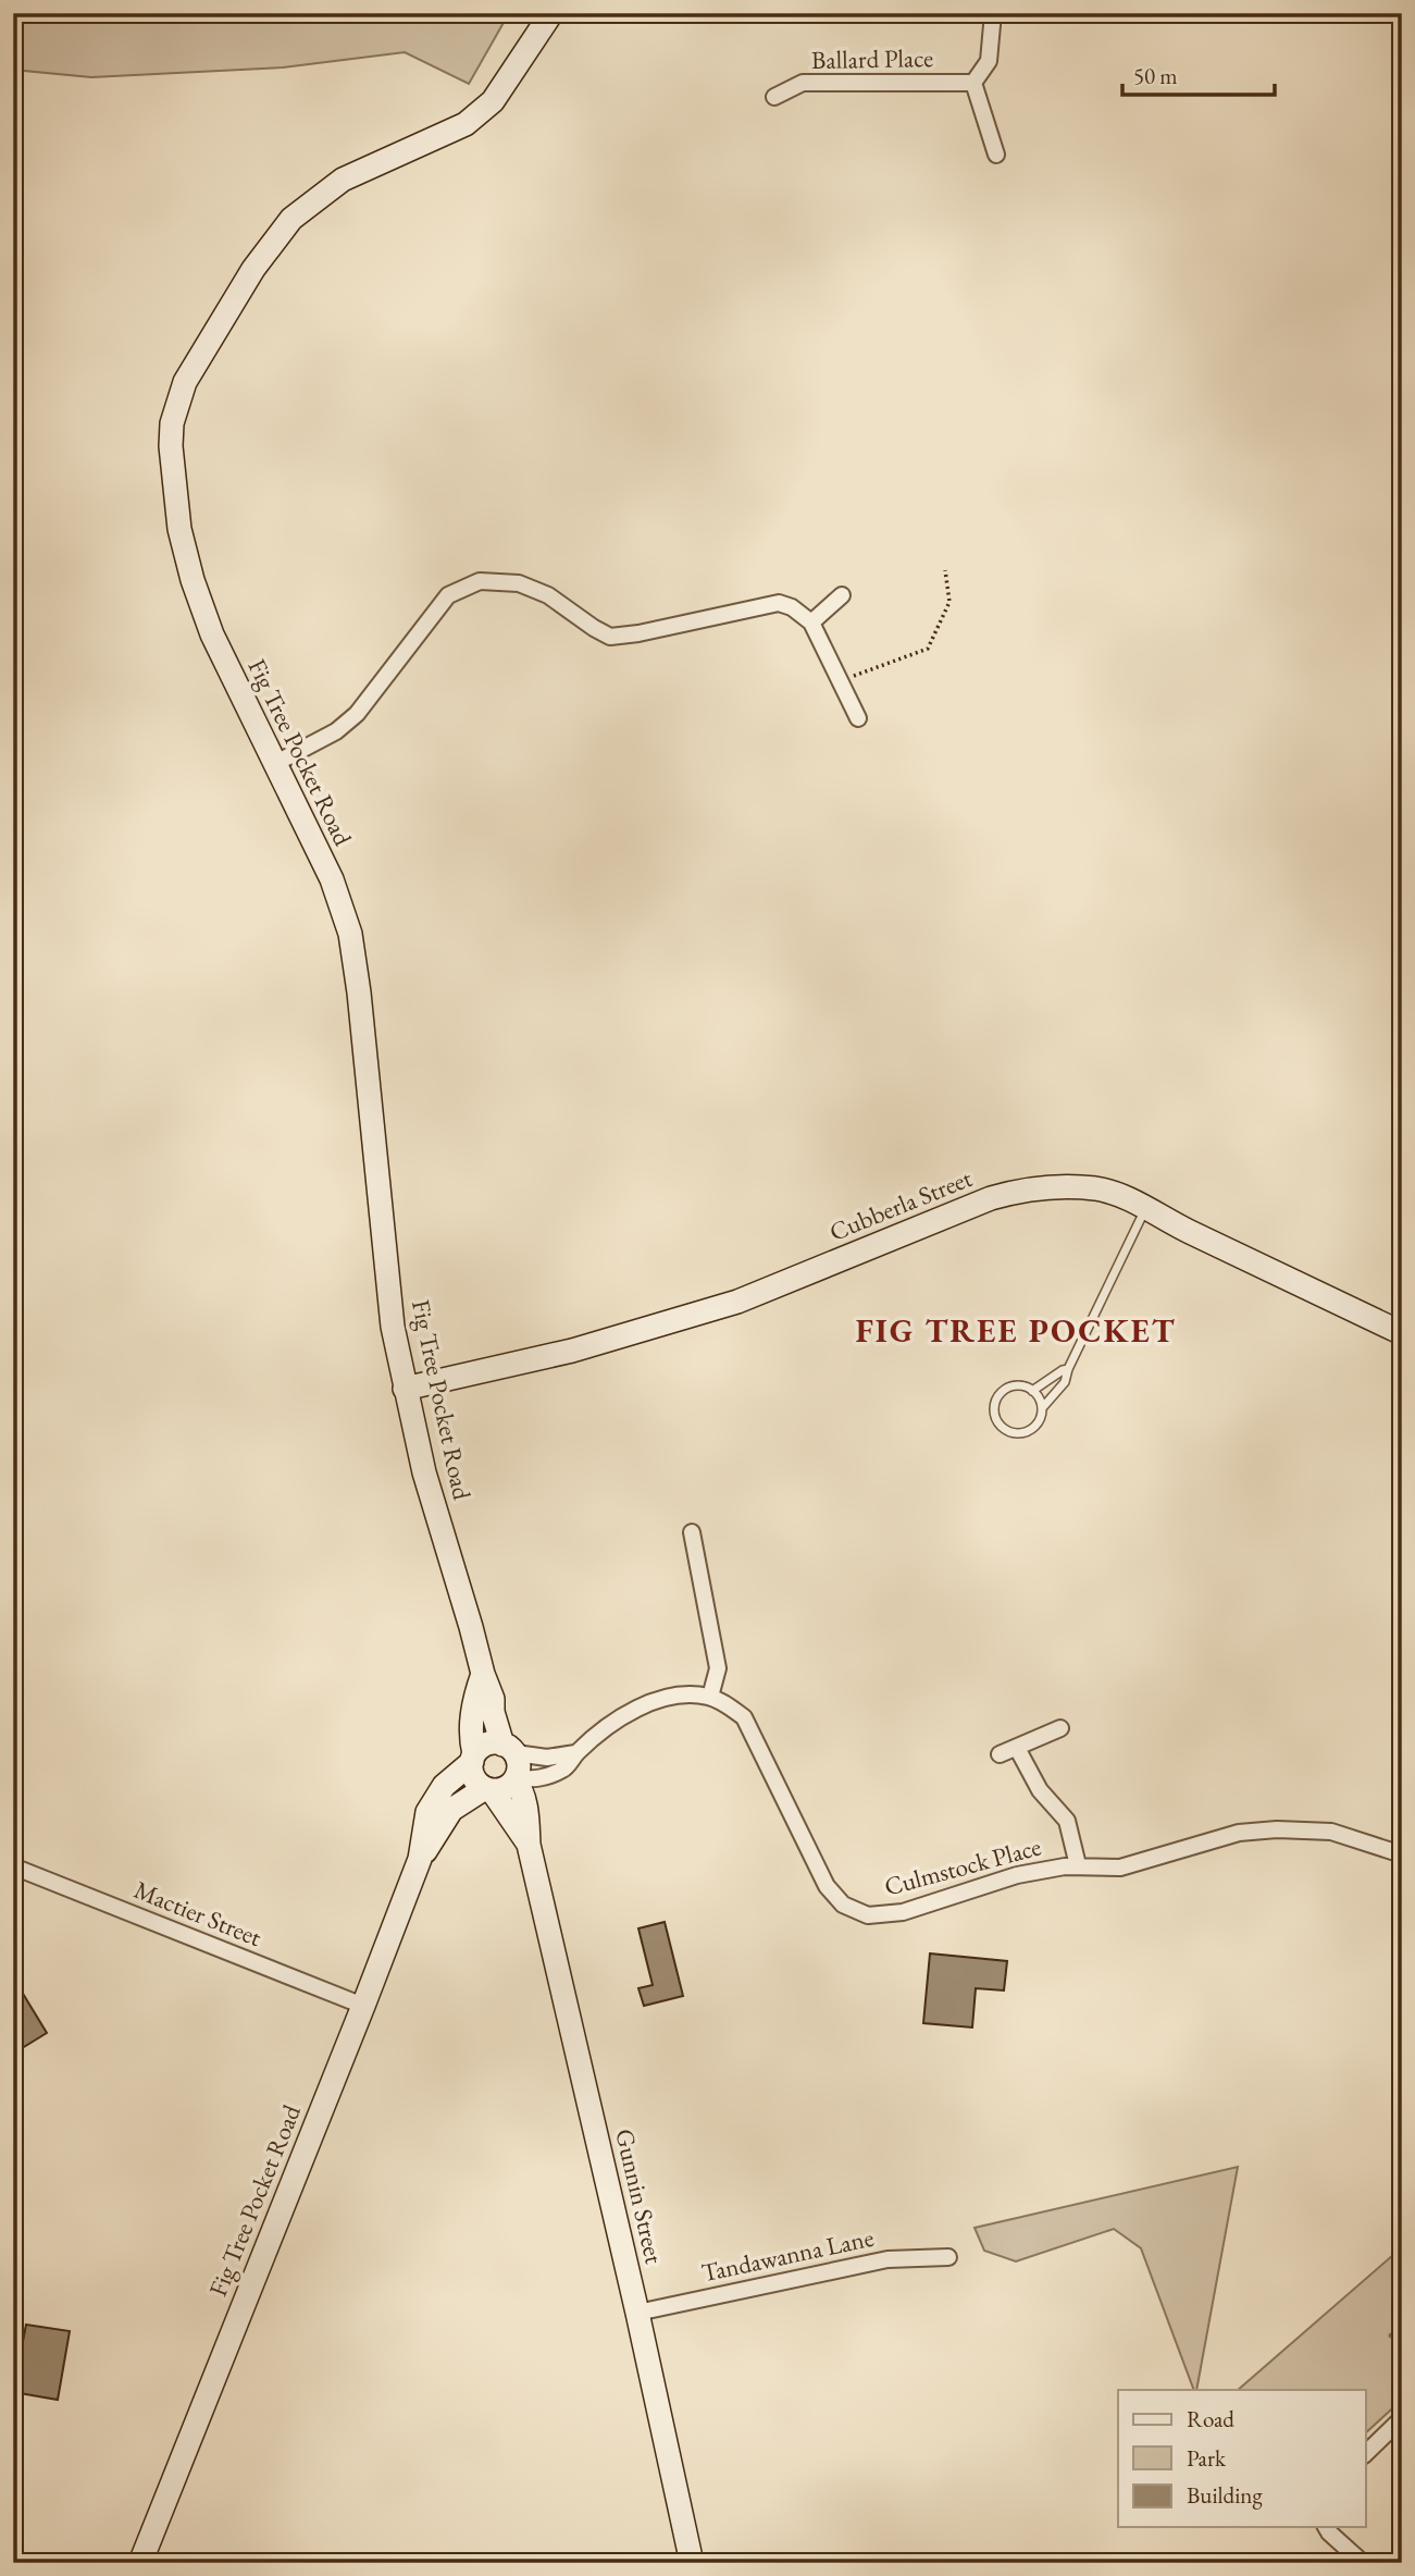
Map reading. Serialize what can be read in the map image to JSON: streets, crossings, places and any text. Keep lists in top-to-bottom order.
{
  "streets": {
    "street": [
      "Ballard Place",
      "Fig Tree Pocket Road",
      "Cubberla Street",
      "Culmstock Place",
      "Mactier Street",
      "Gunnin Street",
      "Tandawanna Lane"
    ]
  },
  "crossings": [
    ["Fig Tree Pocket Road", "Cubberla Street"],
    ["Fig Tree Pocket Road", "Mactier Street"],
    ["Fig Tree Pocket Road", "Gunnin Street"],
    ["Gunnin Street", "Tandawanna Lane"]
  ],
  "districts": ["FIG TREE POCKET"],
  "legend": ["Road", "Park", "Building"],
  "scale_bar": "50 m"
}
